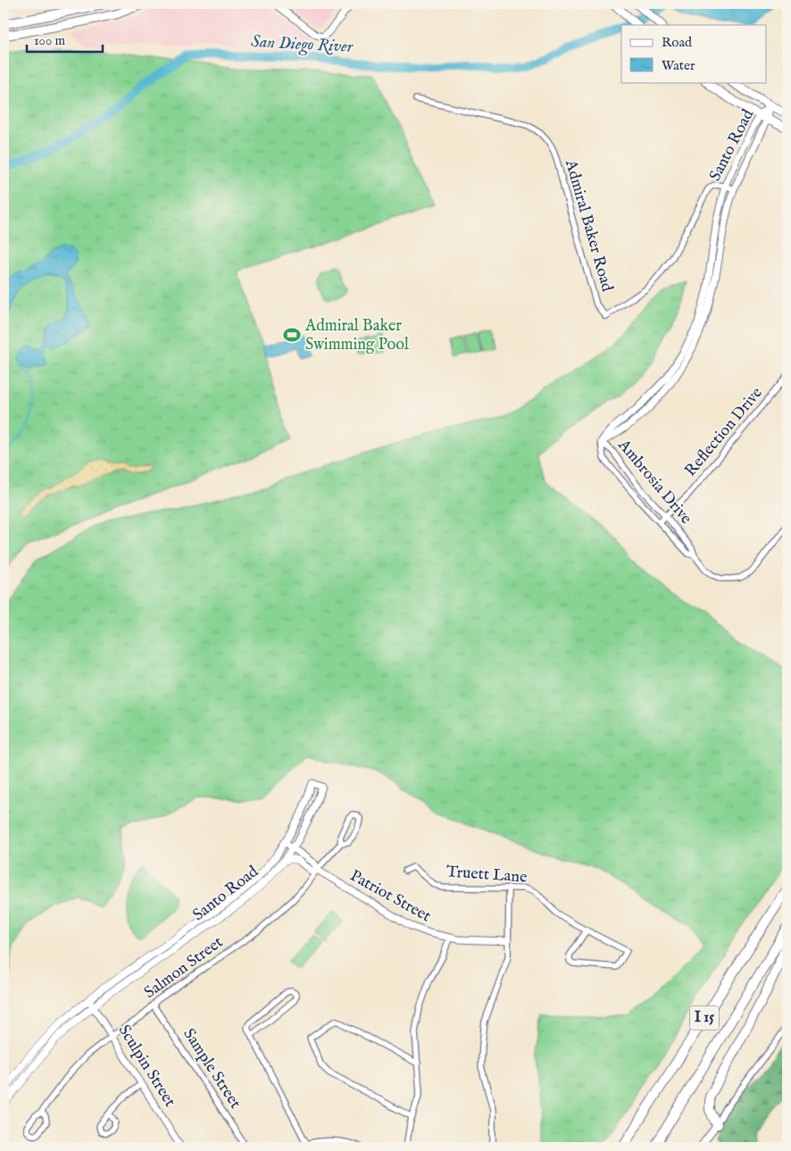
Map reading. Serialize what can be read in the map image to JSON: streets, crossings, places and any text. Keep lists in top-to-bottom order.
{
  "streets": {
    "highway": ["I 15"],
    "main road": ["Santo Road"],
    "street": [
      "Admiral Baker Road",
      "Reflection Drive",
      "Ambrosia Drive",
      "Truett Lane",
      "Patriot Street",
      "Salmon Street",
      "Sculpin Street",
      "Sample Street"
    ]
  },
  "crossings": [
    ["Santo Road", "Admiral Baker Road"],
    ["Santo Road", "Ambrosia Drive"],
    ["Santo Road", "Patriot Street"],
    ["Santo Road", "Sculpin Street"],
    ["Reflection Drive", "Ambrosia Drive"],
    ["Patriot Street", "Salmon Street"],
    ["Salmon Street", "Sculpin Street"],
    ["Salmon Street", "Sample Street"]
  ],
  "water": ["San Diego River"],
  "places": {
    "sports": ["Admiral Baker Swimming Pool"]
  },
  "legend": ["Road", "Water"],
  "scale_bar": "100 m"
}
